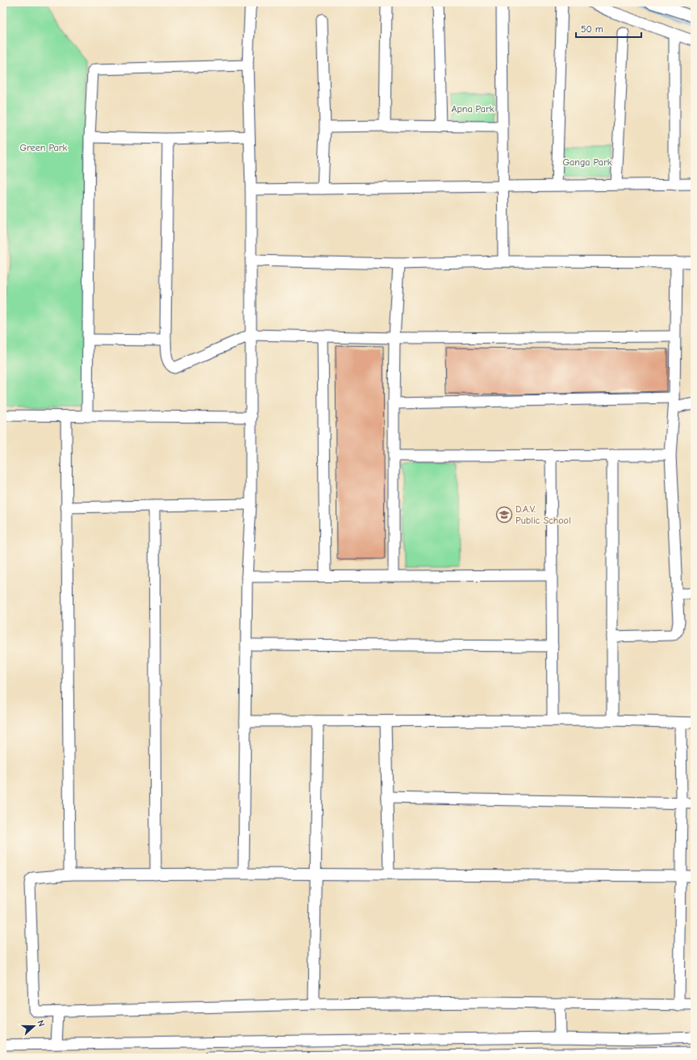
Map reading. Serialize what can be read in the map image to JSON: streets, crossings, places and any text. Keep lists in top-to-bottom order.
{
  "parks": ["Apna Park", "Green Park", "Ganga Park"],
  "places": {
    "school or university": ["D.A.V. Public School"]
  },
  "scale_bar": "50 m",
  "north": "right"
}
